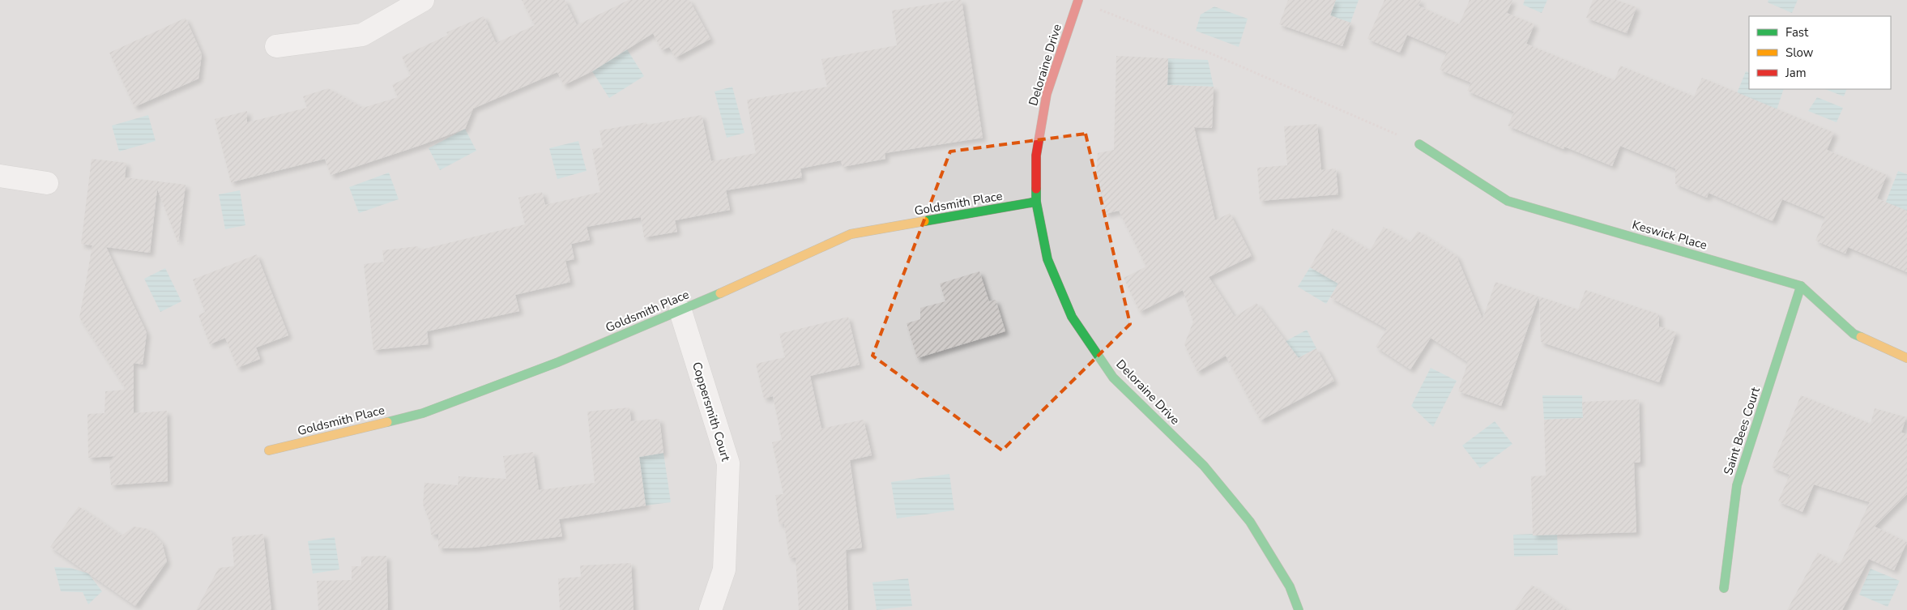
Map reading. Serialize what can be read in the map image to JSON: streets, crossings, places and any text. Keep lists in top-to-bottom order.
{
  "streets": {
    "street": [
      "Deloraine Drive",
      "Goldsmith Place",
      "Keswick Place",
      "Coppersmith Court",
      "Saint Bees Court"
    ]
  },
  "crossings": [
    ["Deloraine Drive", "Goldsmith Place"],
    ["Goldsmith Place", "Coppersmith Court"],
    ["Keswick Place", "Saint Bees Court"]
  ],
  "legend": ["Fast", "Slow", "Jam"]
}
